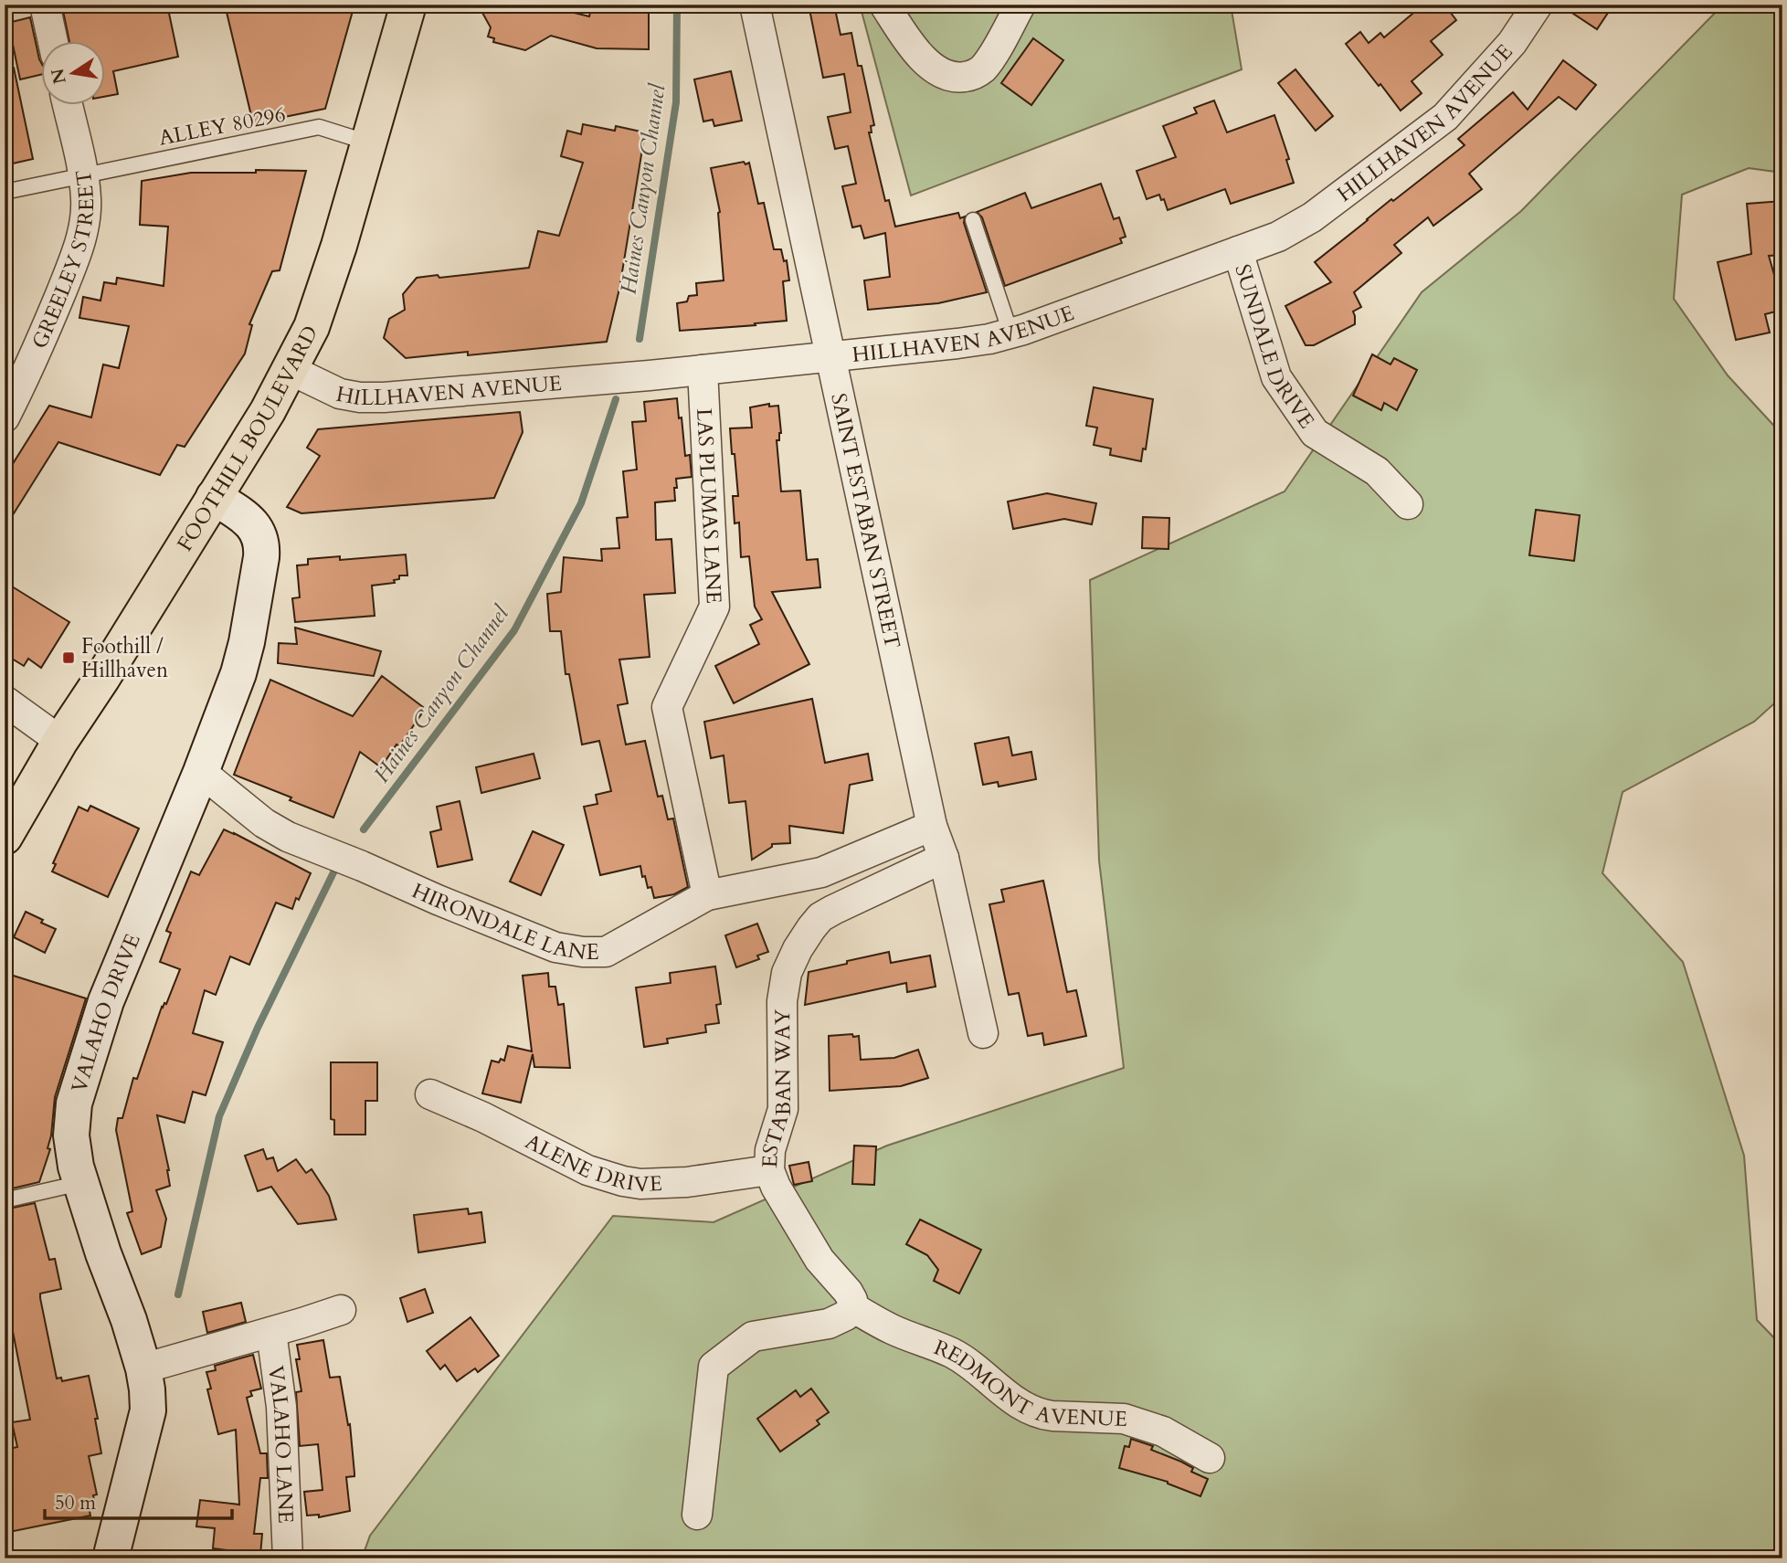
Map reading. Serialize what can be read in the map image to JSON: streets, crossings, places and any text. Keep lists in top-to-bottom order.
{
  "streets": {
    "main road": ["FOOTHILL BOULEVARD"],
    "street": [
      "HILLHAVEN AVENUE",
      "GREELEY STREET",
      "SUNDALE DRIVE",
      "LAS PLUMAS LANE",
      "SAINT ESTABAN STREET",
      "HIRONDALE LANE",
      "VALAHO DRIVE",
      "ESTABAN WAY",
      "ALENE DRIVE",
      "REDMONT AVENUE",
      "VALAHO LANE"
    ],
    "lane": ["ALLEY 80296"]
  },
  "crossings": [
    ["HILLHAVEN AVENUE", "SUNDALE DRIVE"],
    ["HILLHAVEN AVENUE", "FOOTHILL BOULEVARD"],
    ["HILLHAVEN AVENUE", "LAS PLUMAS LANE"],
    ["HILLHAVEN AVENUE", "SAINT ESTABAN STREET"],
    ["ALLEY 80296", "GREELEY STREET"],
    ["ALLEY 80296", "FOOTHILL BOULEVARD"],
    ["FOOTHILL BOULEVARD", "VALAHO DRIVE"],
    ["LAS PLUMAS LANE", "HIRONDALE LANE"],
    ["SAINT ESTABAN STREET", "HIRONDALE LANE"],
    ["SAINT ESTABAN STREET", "ESTABAN WAY"],
    ["HIRONDALE LANE", "VALAHO DRIVE"],
    ["ESTABAN WAY", "ALENE DRIVE"],
    ["ESTABAN WAY", "REDMONT AVENUE"]
  ],
  "water": ["Haines Canyon Channel"],
  "places": {
    "transit": ["Foothill / Hillhaven"]
  },
  "scale_bar": "50 m",
  "north": "left"
}
